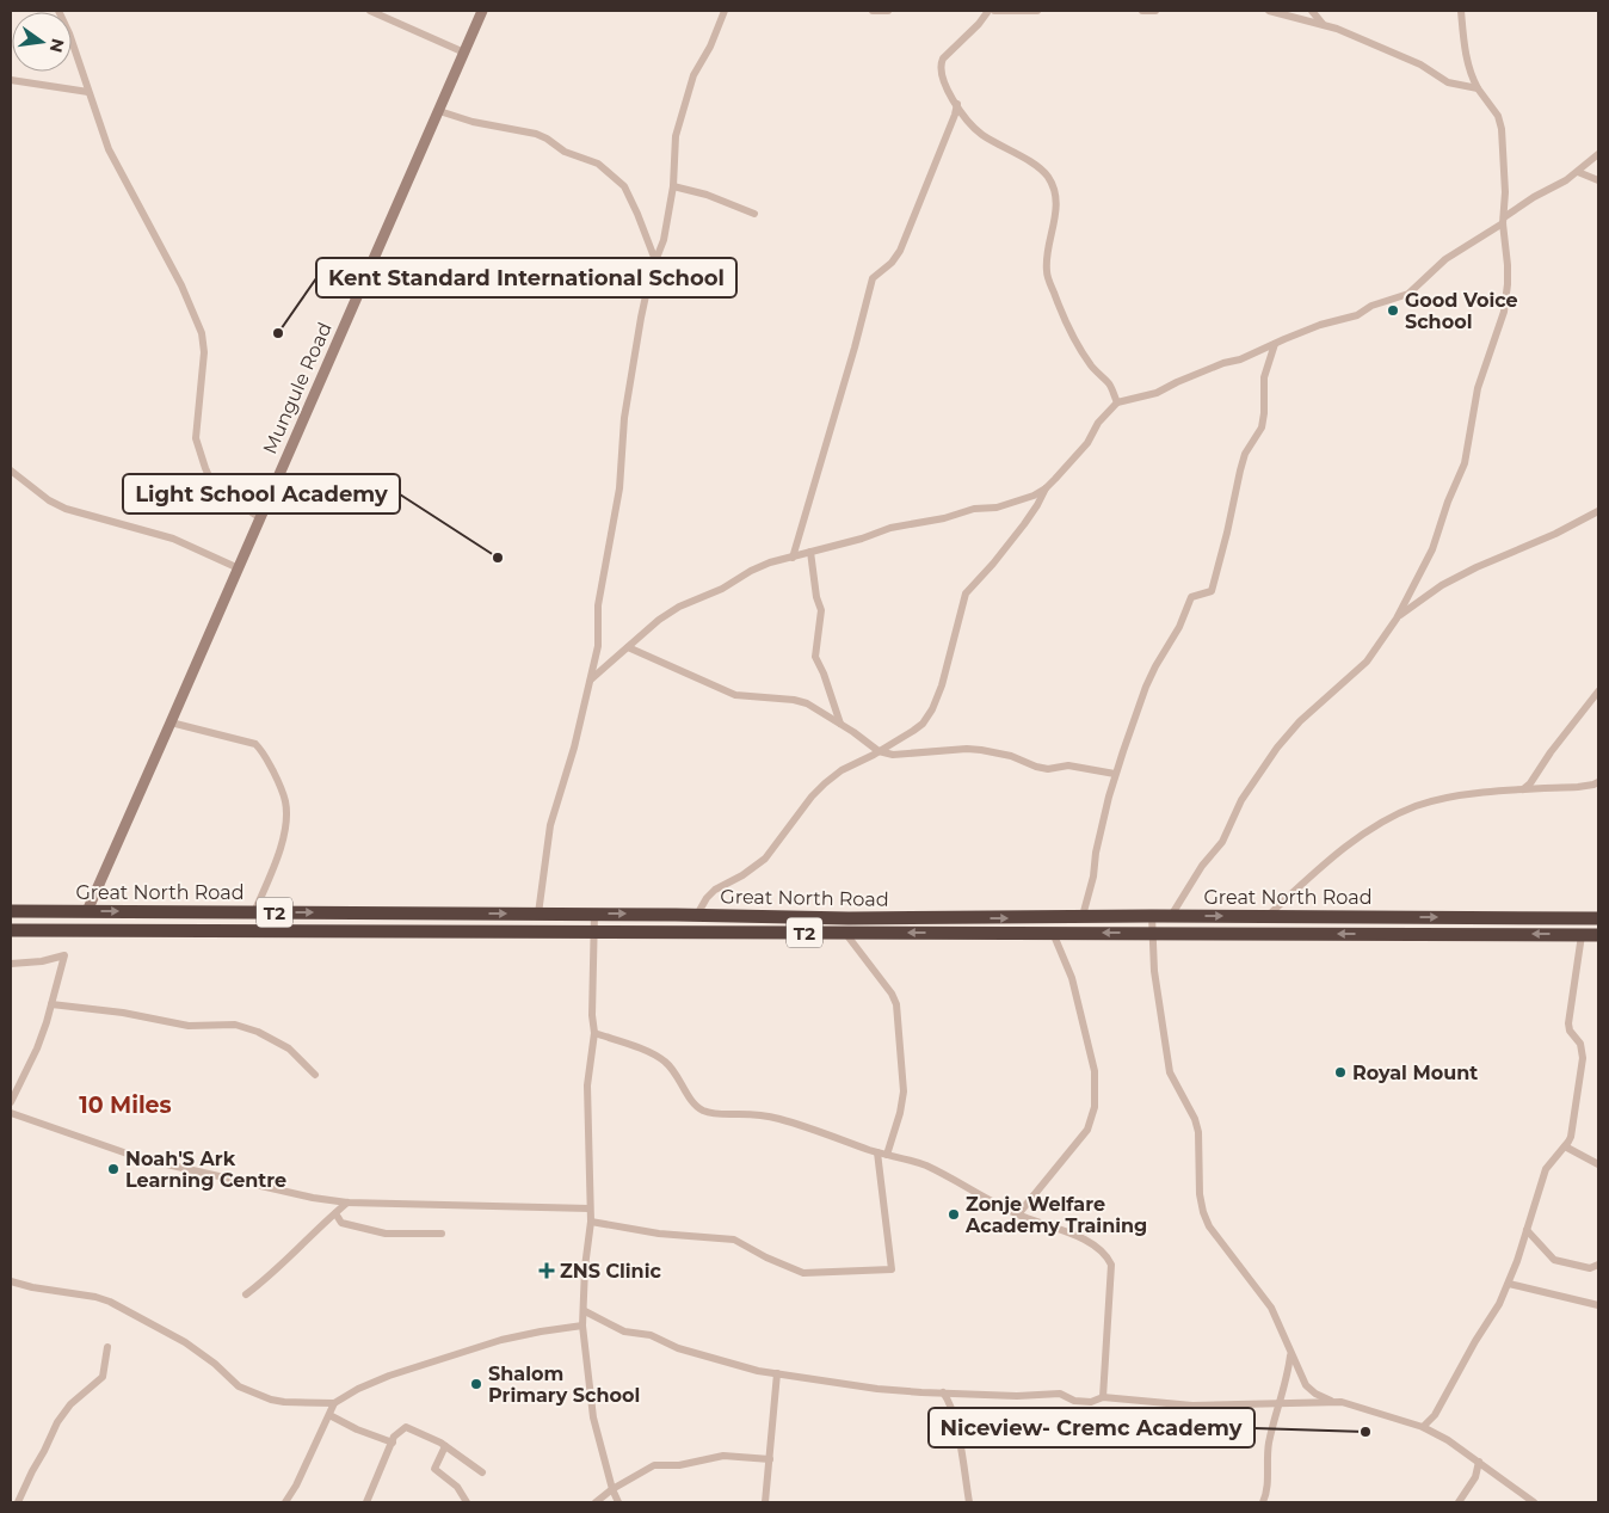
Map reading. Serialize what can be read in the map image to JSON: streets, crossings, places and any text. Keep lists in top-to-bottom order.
{
  "streets": {
    "highway": ["Great North Road", "T2"],
    "street": ["Mungule Road"]
  },
  "crossings": [
    ["Mungule Road", "Great North Road"]
  ],
  "districts": ["10 Miles"],
  "places": {
    "other": [
      "Good Voice School",
      "Kent Standard International School",
      "Light School Academy",
      "Royal Mount",
      "Noah'S Ark Learning Centre",
      "Zonje Welfare Academy Training",
      "Shalom Primary School",
      "Niceview- Cremc Academy"
    ],
    "health": ["ZNS Clinic"]
  },
  "north": "right"
}
